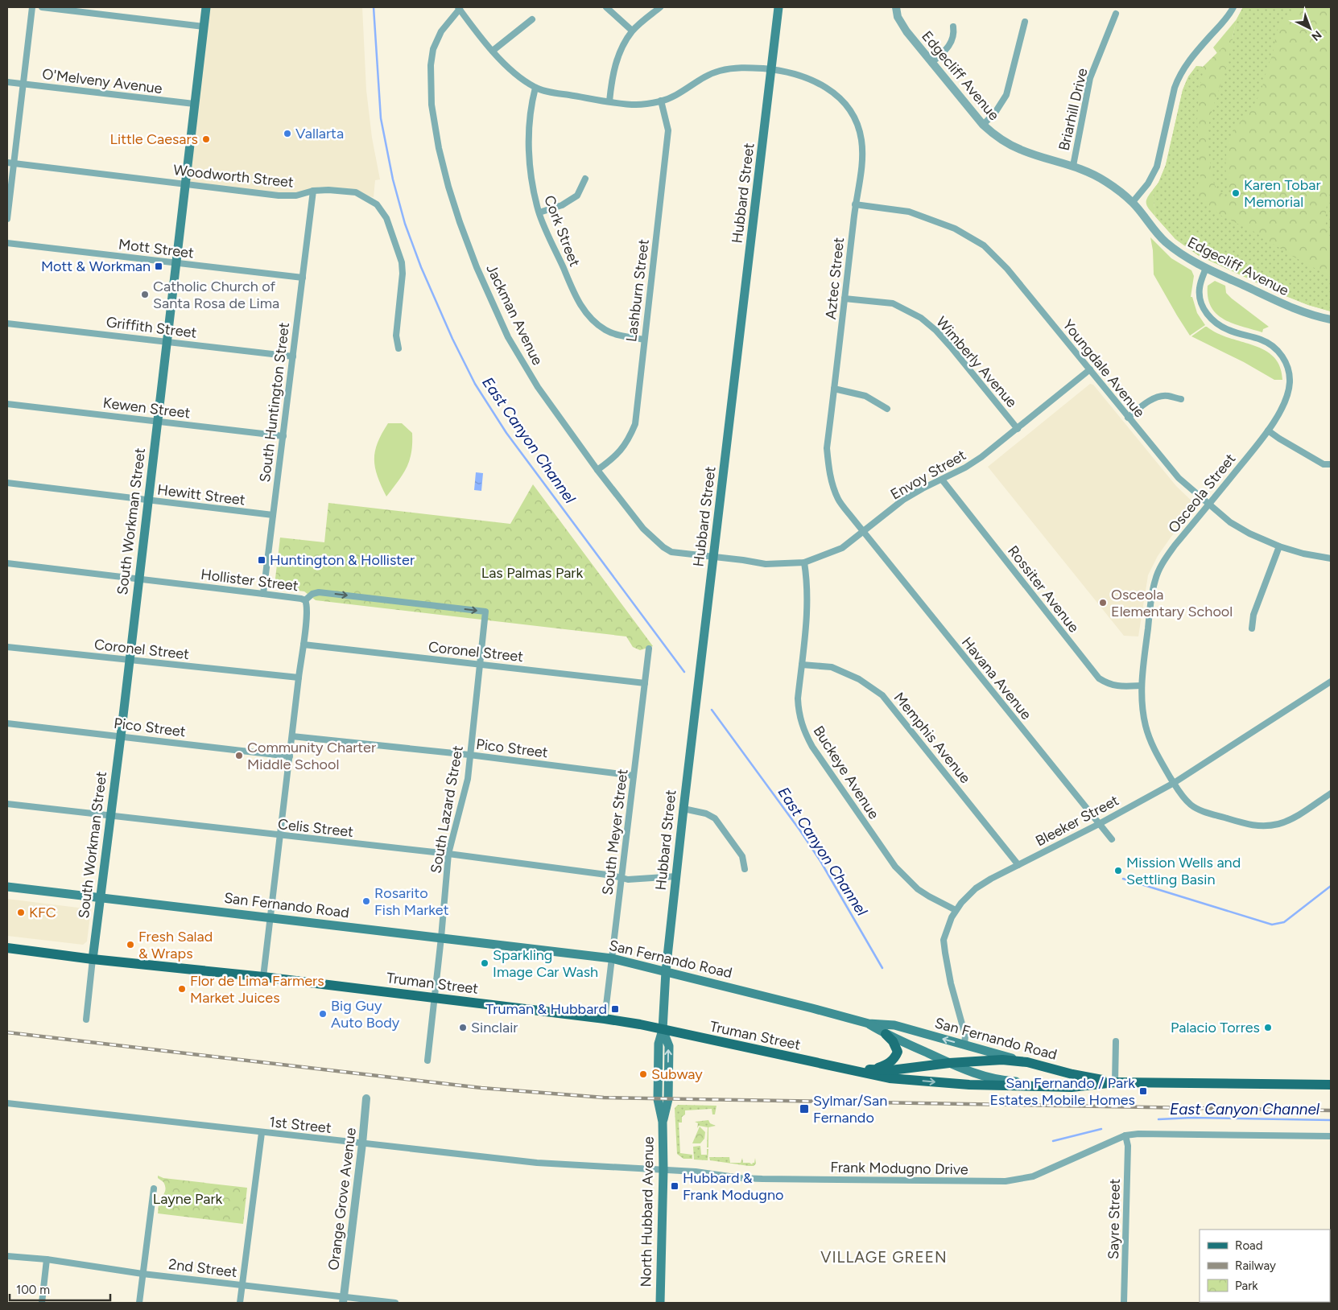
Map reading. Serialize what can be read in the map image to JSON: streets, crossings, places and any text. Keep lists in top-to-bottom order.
{
  "streets": {
    "main road": [
      "Hubbard Street",
      "South Workman Street",
      "San Fernando Road",
      "Truman Street",
      "North Hubbard Avenue"
    ],
    "street": [
      "Edgecliff Avenue",
      "O'Melveny Avenue",
      "Briarhill Drive",
      "Woodworth Street",
      "Cork Street",
      "Mott Street",
      "Aztec Street",
      "Lashburn Street",
      "Jackman Avenue",
      "Griffith Street",
      "Wimberly Avenue",
      "Youngdale Avenue",
      "South Huntington Street",
      "Kewen Street",
      "Envoy Street",
      "Osceola Street",
      "Hewitt Street",
      "Hollister Street",
      "Rossiter Avenue",
      "Coronel Street",
      "Havana Avenue",
      "Pico Street",
      "Memphis Avenue",
      "Buckeye Avenue",
      "South Lazard Street",
      "Bleeker Street",
      "Celis Street",
      "South Meyer Street",
      "1st Street",
      "Frank Modugno Drive",
      "Orange Grove Avenue",
      "Sayre Street",
      "2nd Street"
    ]
  },
  "crossings": [
    ["Edgecliff Avenue", "Briarhill Drive"],
    ["Edgecliff Avenue", "Osceola Street"],
    ["O'Melveny Avenue", "South Workman Street"],
    ["Woodworth Street", "South Huntington Street"],
    ["Woodworth Street", "South Workman Street"],
    ["Hubbard Street", "Aztec Street"],
    ["Hubbard Street", "Jackman Avenue"],
    ["Hubbard Street", "Envoy Street"],
    ["Hubbard Street", "Celis Street"],
    ["Hubbard Street", "San Fernando Road"],
    ["Hubbard Street", "Truman Street"],
    ["Hubbard Street", "North Hubbard Avenue"],
    ["Cork Street", "Aztec Street"],
    ["Cork Street", "Lashburn Street"],
    ["Mott Street", "South Huntington Street"],
    ["Mott Street", "South Workman Street"],
    ["Aztec Street", "Lashburn Street"],
    ["Aztec Street", "Jackman Avenue"],
    ["Aztec Street", "Wimberly Avenue"],
    ["Aztec Street", "Youngdale Avenue"],
    ["Aztec Street", "Envoy Street"],
    ["Aztec Street", "Havana Avenue"],
    ["Lashburn Street", "Jackman Avenue"],
    ["Jackman Avenue", "Envoy Street"],
    ["Griffith Street", "South Huntington Street"],
    ["Griffith Street", "South Workman Street"],
    ["Wimberly Avenue", "Envoy Street"],
    ["Youngdale Avenue", "Envoy Street"],
    ["Youngdale Avenue", "Osceola Street"],
    ["South Huntington Street", "Kewen Street"],
    ["South Huntington Street", "Hewitt Street"],
    ["South Huntington Street", "Hollister Street"],
    ["Kewen Street", "South Workman Street"],
    ["Envoy Street", "Rossiter Avenue"],
    ["Envoy Street", "Havana Avenue"],
    ["Envoy Street", "Buckeye Avenue"],
    ["Osceola Street", "Rossiter Avenue"],
    ["Osceola Street", "Bleeker Street"],
    ["Hewitt Street", "South Workman Street"],
    ["South Workman Street", "Hollister Street"],
    ["South Workman Street", "Coronel Street"],
    ["South Workman Street", "Pico Street"],
    ["South Workman Street", "Celis Street"],
    ["South Workman Street", "San Fernando Road"],
    ["South Workman Street", "Truman Street"],
    ["Hollister Street", "South Lazard Street"],
    ["Coronel Street", "South Lazard Street"],
    ["Coronel Street", "South Meyer Street"],
    ["Havana Avenue", "Bleeker Street"],
    ["Pico Street", "South Lazard Street"],
    ["Pico Street", "South Meyer Street"],
    ["Memphis Avenue", "Buckeye Avenue"],
    ["Memphis Avenue", "Bleeker Street"],
    ["Buckeye Avenue", "Bleeker Street"],
    ["South Lazard Street", "Celis Street"],
    ["South Lazard Street", "San Fernando Road"],
    ["South Lazard Street", "Truman Street"],
    ["Bleeker Street", "San Fernando Road"],
    ["Celis Street", "South Meyer Street"],
    ["South Meyer Street", "San Fernando Road"],
    ["South Meyer Street", "Truman Street"],
    ["San Fernando Road", "Truman Street"],
    ["1st Street", "Frank Modugno Drive"],
    ["1st Street", "Orange Grove Avenue"],
    ["1st Street", "North Hubbard Avenue"],
    ["Frank Modugno Drive", "North Hubbard Avenue"],
    ["Frank Modugno Drive", "Sayre Street"],
    ["Orange Grove Avenue", "2nd Street"]
  ],
  "one_way": ["Hollister Street"],
  "districts": ["VILLAGE GREEN"],
  "water": ["East Canyon Channel"],
  "parks": ["Las Palmas Park", "Layne Park"],
  "places": {
    "other": [
      "Vallarta",
      "Little Caesars",
      "Karen Tobar Memorial",
      "Catholic Church of Santa Rosa de Lima",
      "Osceola Elementary School",
      "Community Charter Middle School",
      "Mission Wells and Settling Basin",
      "Rosarito Fish Market",
      "KFC",
      "Fresh Salad & Wraps",
      "Sparkling Image Car Wash",
      "Flor de Lima Farmers Market Juices",
      "Big Guy Auto Body",
      "Sinclair",
      "Palacio Torres",
      "Subway"
    ],
    "transit": [
      "Mott & Workman",
      "Huntington & Hollister",
      "Truman & Hubbard",
      "San Fernando / Park Estates Mobile Homes",
      "Sylmar/San Fernando",
      "Hubbard & Frank Modugno"
    ]
  },
  "legend": ["Road", "Railway", "Park"],
  "scale_bar": "100 m",
  "north": "bottom right"
}
